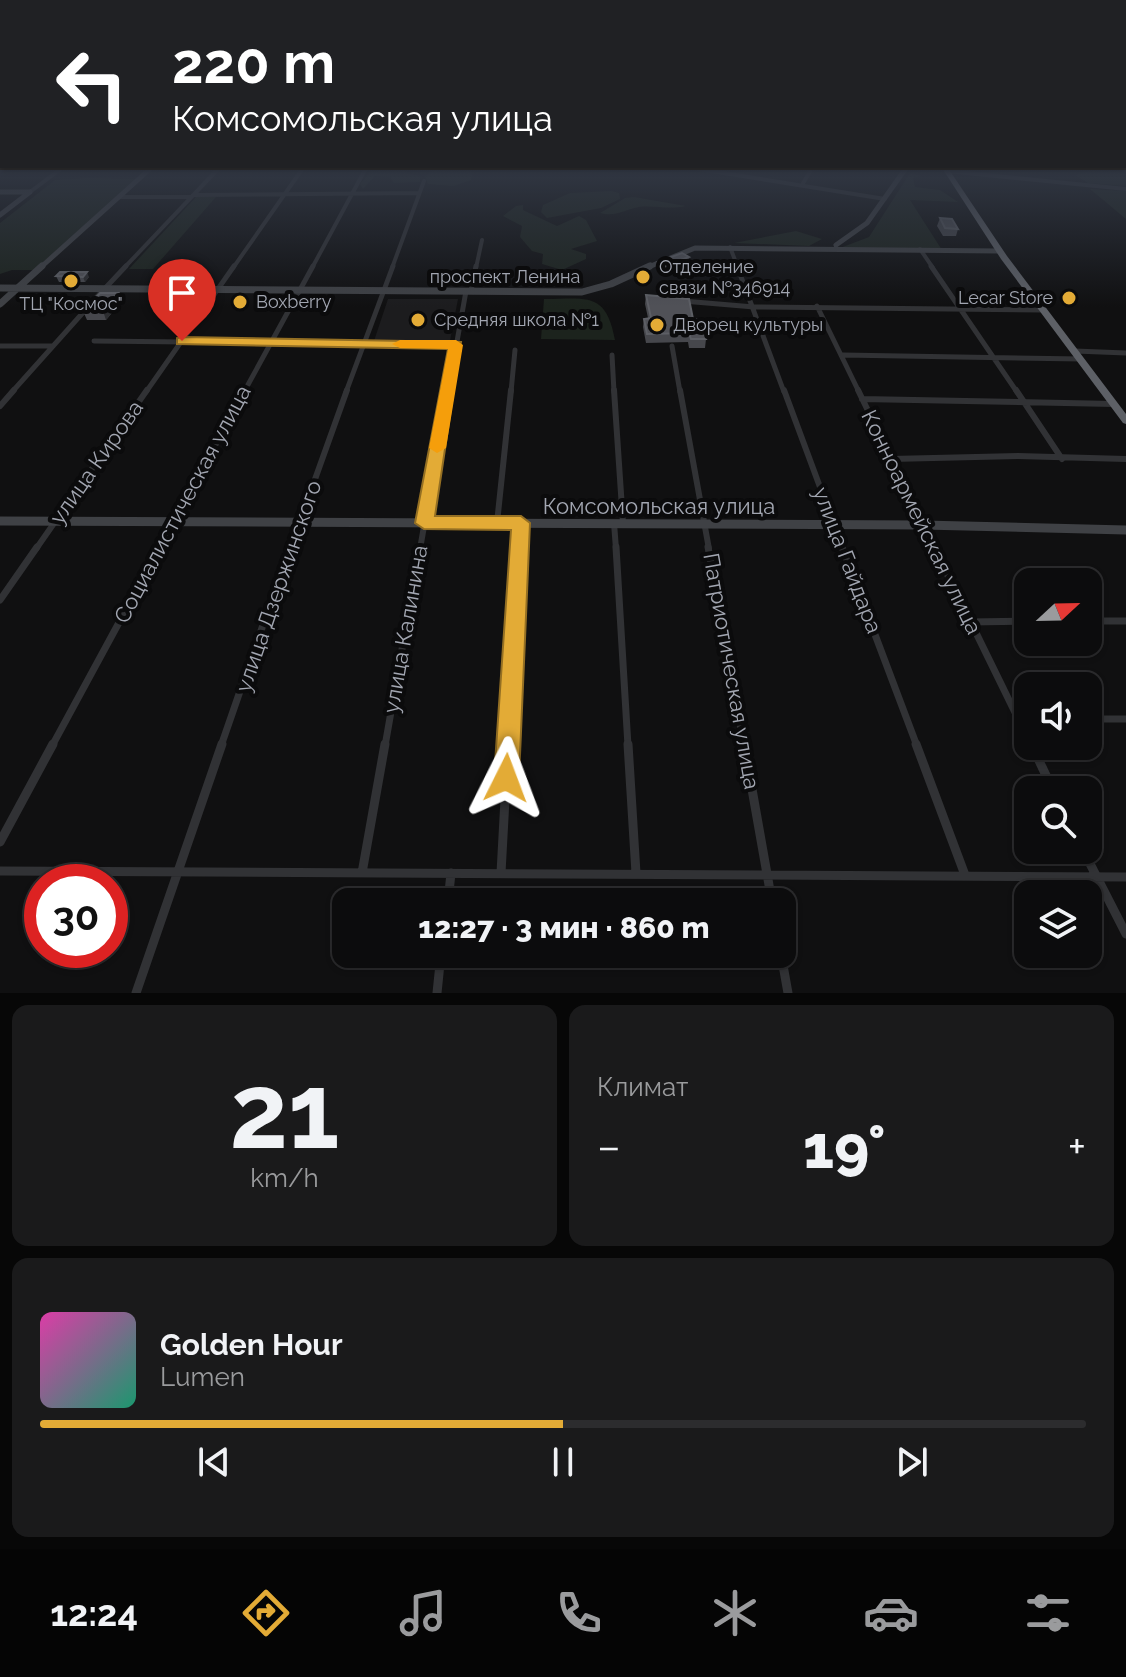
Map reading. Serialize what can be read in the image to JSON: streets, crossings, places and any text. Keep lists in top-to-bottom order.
{
  "streets": {
    "main road": ["проспект Ленина", "Комсомольская улица"],
    "street": [
      "улица Кирова",
      "Социалистическая улица",
      "Конноармейская улица",
      "улица Гайдара",
      "улица Дзержинского",
      "улица Калинина",
      "Патриотическая улица"
    ]
  },
  "crossings": [
    ["проспект Ленина", "улица Кирова"],
    ["проспект Ленина", "Социалистическая улица"],
    ["проспект Ленина", "улица Гайдара"],
    ["проспект Ленина", "улица Дзержинского"],
    ["проспект Ленина", "улица Калинина"],
    ["улица Кирова", "Комсомольская улица"],
    ["Социалистическая улица", "Комсомольская улица"],
    ["Комсомольская улица", "Конноармейская улица"],
    ["Комсомольская улица", "улица Гайдара"],
    ["Комсомольская улица", "улица Дзержинского"],
    ["Комсомольская улица", "улица Калинина"],
    ["Комсомольская улица", "Патриотическая улица"]
  ],
  "places": [
    "Отделение связи №346914",
    "ТЦ \"Космос\"",
    "Lecar Store",
    "Boxberry",
    "Средняя школа №1",
    "Дворец культуры"
  ],
  "north": "right",
  "page": {
    "turn": ["220 m", "Комсомольская улица"],
    "limit": "30",
    "trip": "12:27 · 3 мин · 860 m",
    "tile": [
      ["21", "km/h"],
      "Климат"
    ],
    "heat": ["−", "19°", "+"],
    "song": ["Golden Hour", "Lumen"],
    "tabs": "12:24"
  }
}
